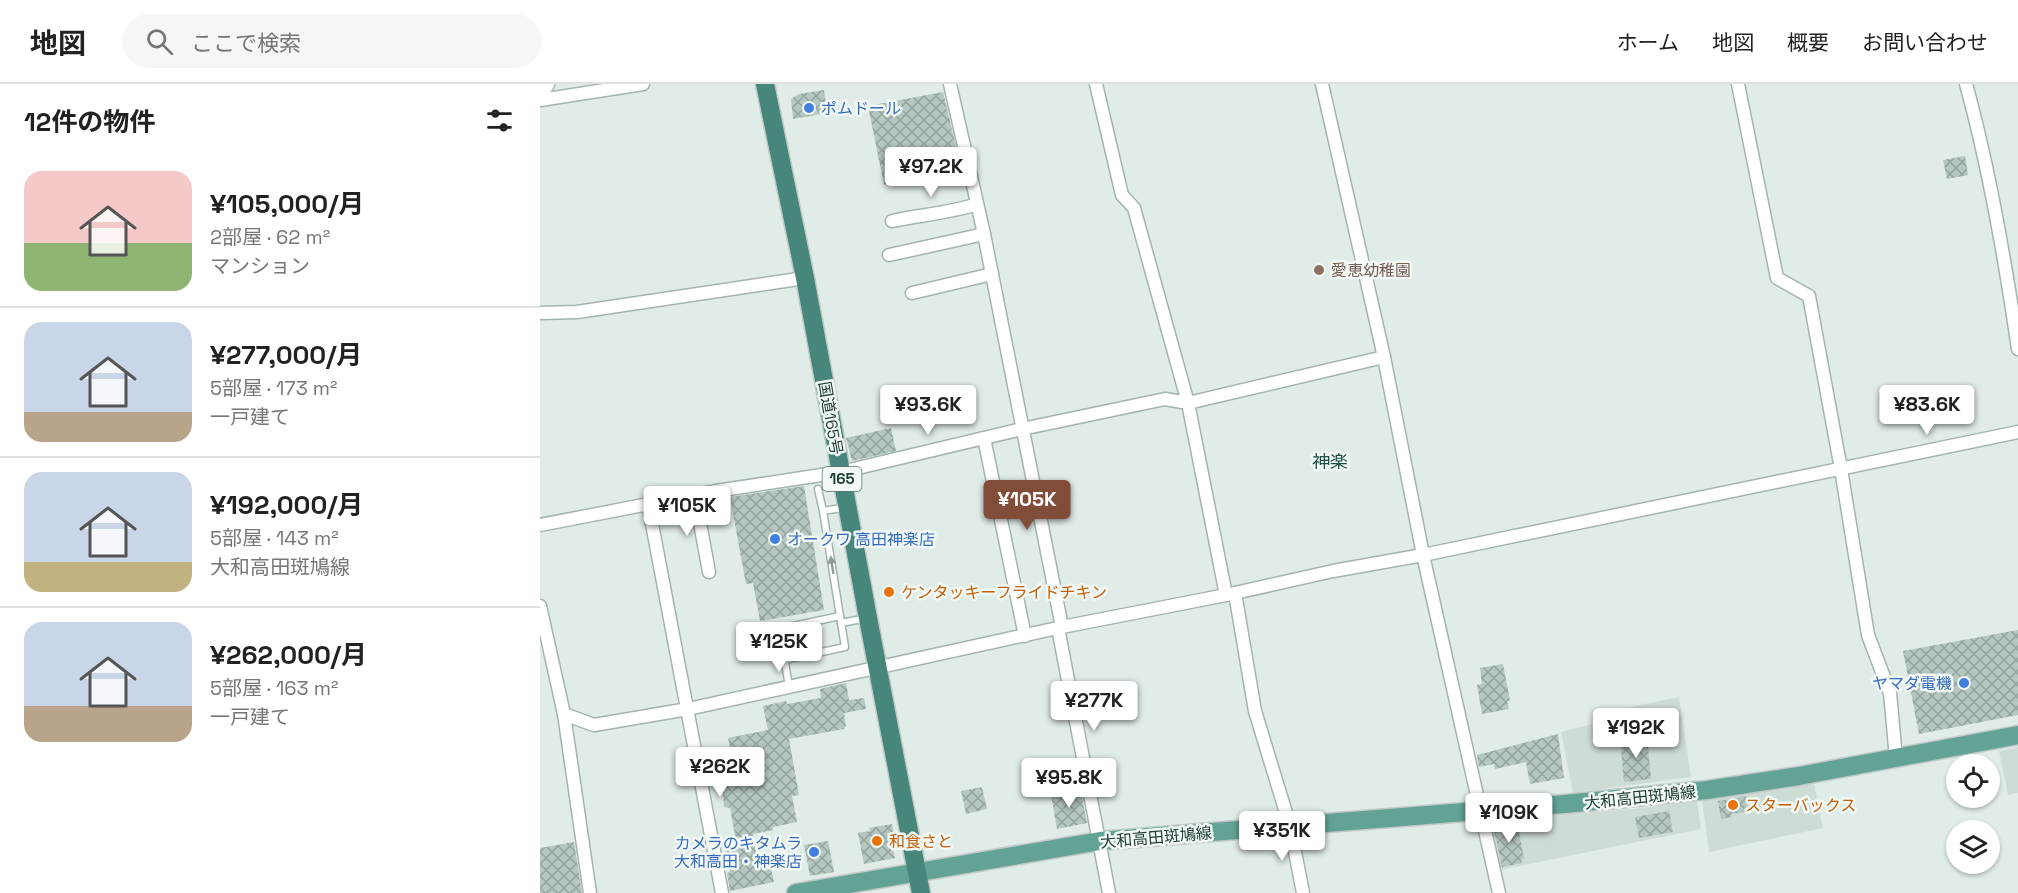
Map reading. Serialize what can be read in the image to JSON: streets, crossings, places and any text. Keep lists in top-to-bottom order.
{
  "streets": {
    "highway": ["国道165号", "165"],
    "main road": ["大和高田斑鳩線"]
  },
  "crossings": [
    ["国道165号", "大和高田斑鳩線"]
  ],
  "districts": ["神楽"],
  "places": [
    "ポムドール",
    "愛恵幼稚園",
    "オークワ 高田神楽店",
    "ケンタッキーフライドチキン",
    "ヤマダ電機",
    "スターバックス",
    "和食さと",
    "カメラのキタムラ 大和高田・神楽店"
  ],
  "page": {
    "header": "地図",
    "search": "ここで検索",
    "nav": [
      "ホーム",
      "地図",
      "概要",
      "お問い合わせ"
    ],
    "heading": "12件の物件",
    "price": [
      "¥97.2K",
      "¥93.6K",
      "¥83.6K",
      "¥105K",
      "¥105K",
      "¥125K",
      "¥277K",
      "¥192K",
      "¥262K",
      "¥95.8K",
      "¥109K",
      "¥351K"
    ],
    "list": [
      {
        "name": "¥105,000/月",
        "note": "2部屋 · 62 m² · マンション"
      },
      {
        "name": "¥277,000/月",
        "note": "5部屋 · 173 m² · 一戸建て"
      },
      {
        "name": "¥192,000/月",
        "note": "5部屋 · 143 m² · 大和高田斑鳩線"
      },
      {
        "name": "¥262,000/月",
        "note": "5部屋 · 163 m² · 一戸建て"
      }
    ]
  }
}
